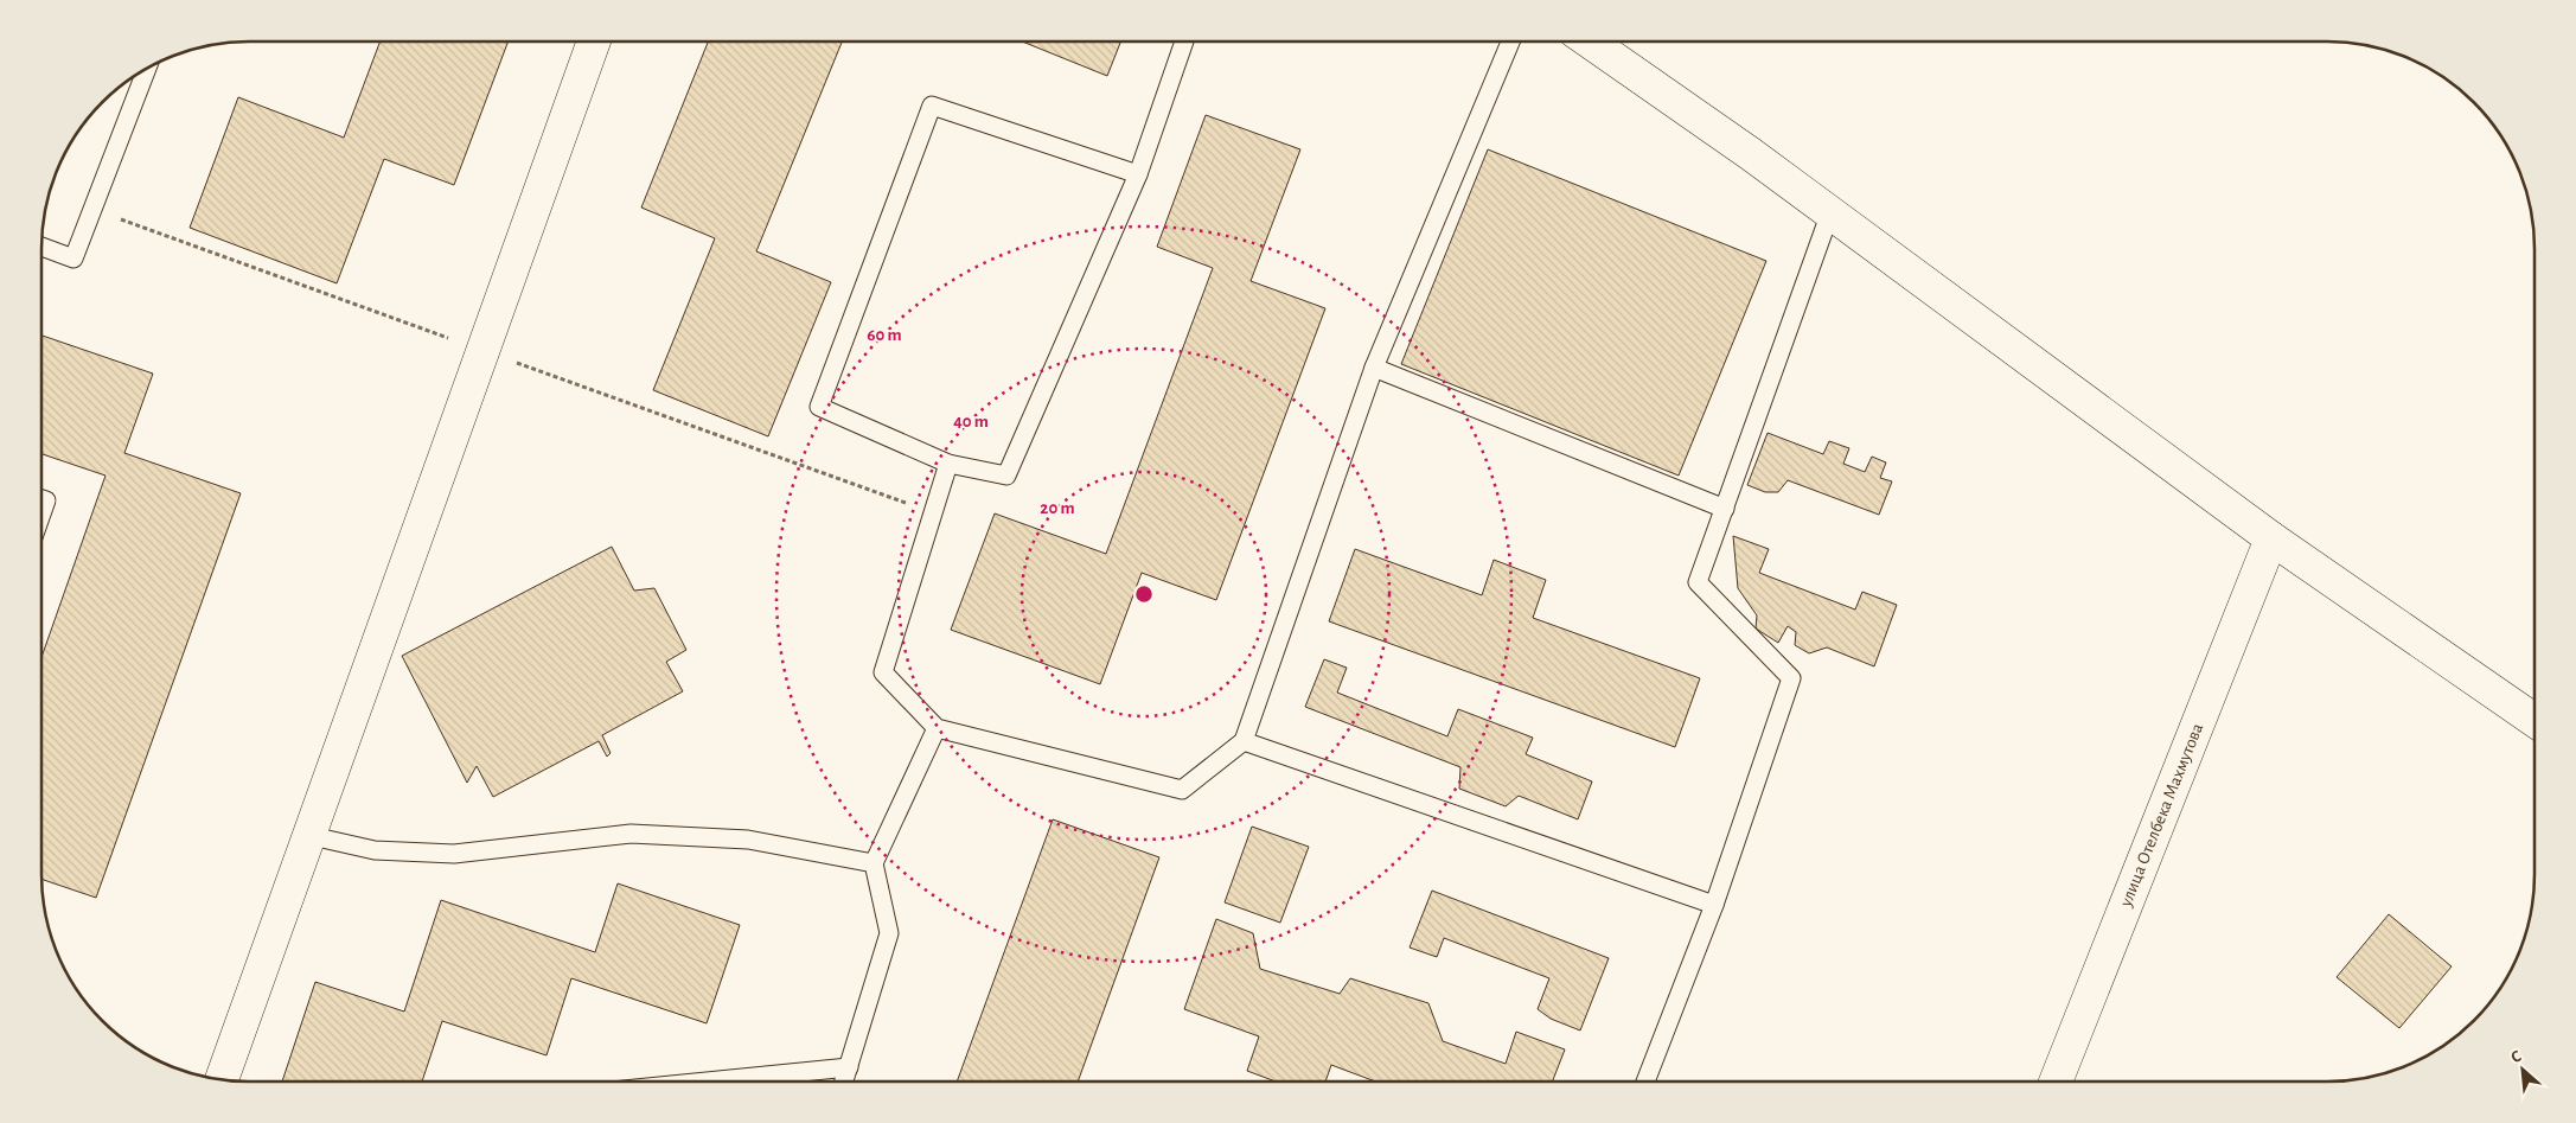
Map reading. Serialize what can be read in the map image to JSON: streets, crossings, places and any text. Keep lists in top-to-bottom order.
{
  "streets": {
    "street": ["улица Отелбека Махмутова"]
  },
  "north": "top left",
  "rings": ["60 m", "40 m", "20 m"]
}
